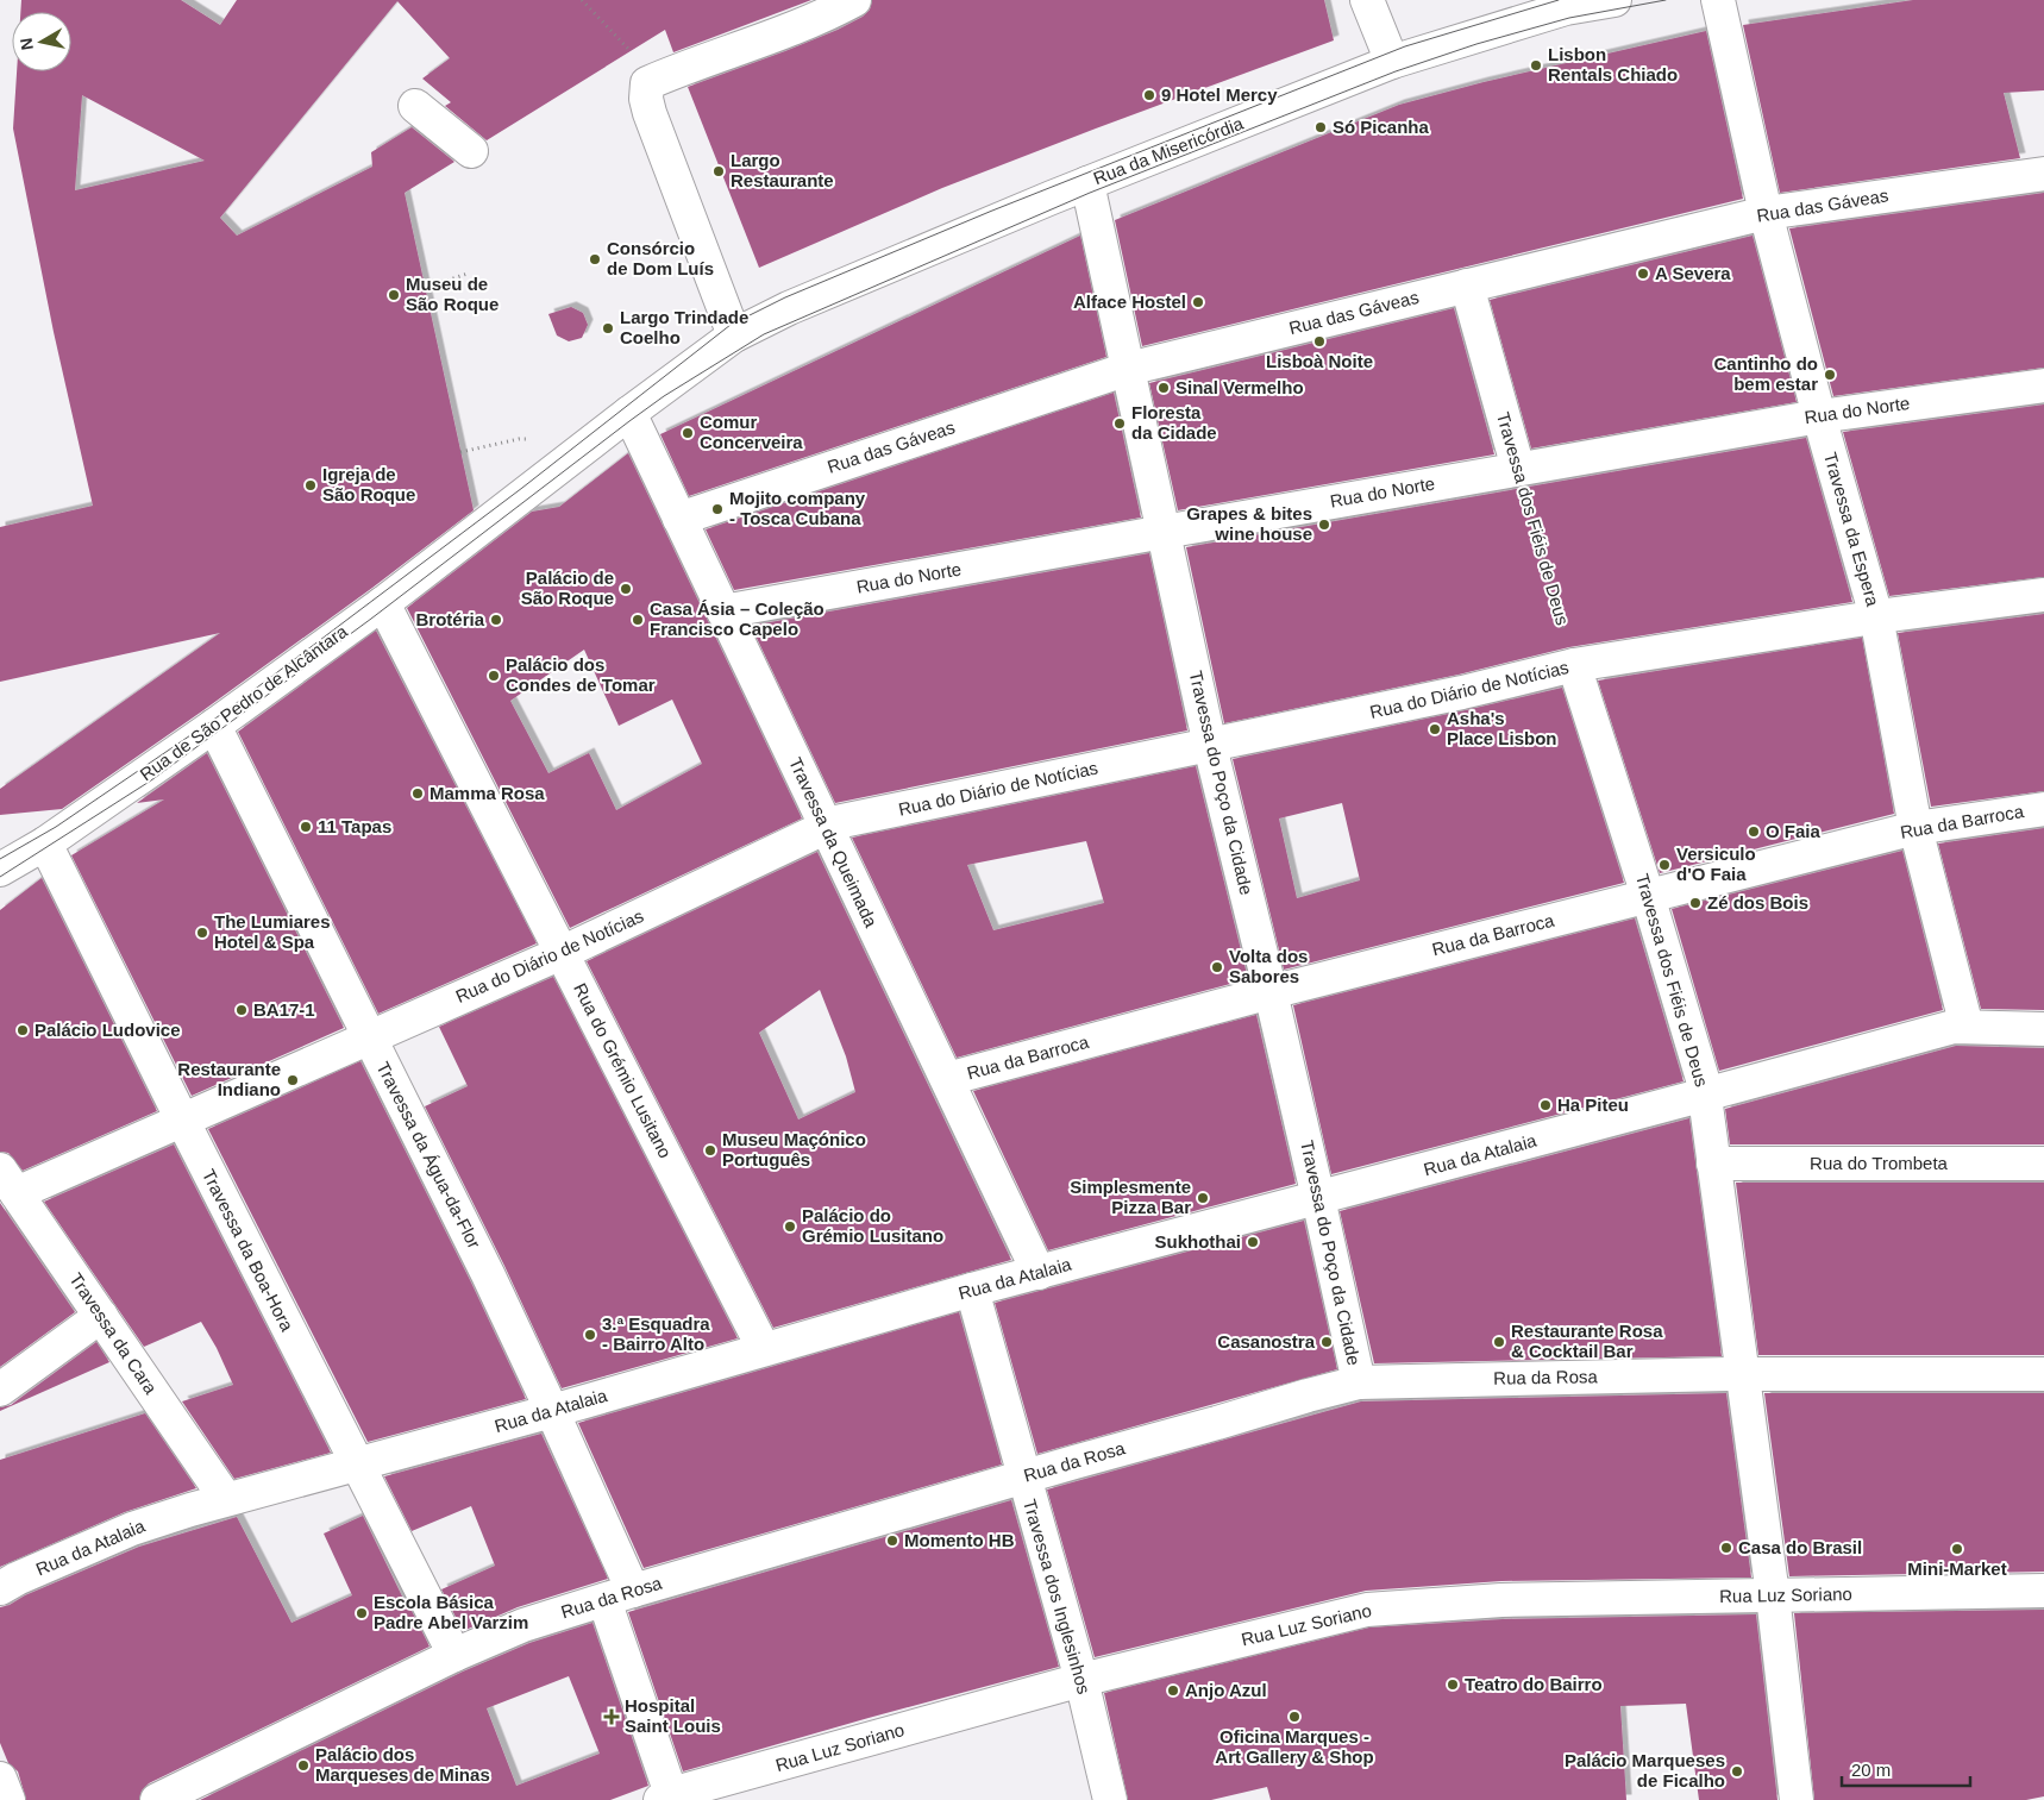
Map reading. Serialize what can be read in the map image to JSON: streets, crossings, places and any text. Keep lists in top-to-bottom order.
{
  "streets": {
    "street": [
      "Rua da Misericórdia",
      "Rua das Gáveas",
      "Rua do Norte",
      "Travessa dos Fiéis de Deus",
      "Travessa da Espera",
      "Rua do Diário de Notícias",
      "Rua de São Pedro de Alcântara",
      "Travessa do Poço da Cidade",
      "Rua da Barroca",
      "Travessa da Queimada",
      "Rua do Grémio Lusitano",
      "Travessa da Água-da-Flor",
      "Rua da Atalaia",
      "Rua do Trombeta",
      "Travessa da Boa-Hora",
      "Travessa da Cara",
      "Rua da Rosa",
      "Rua Luz Soriano",
      "Travessa dos Inglesinhos"
    ]
  },
  "crossings": [
    ["Rua da Misericórdia", "Travessa do Poço da Cidade"],
    ["Rua das Gáveas", "Travessa dos Fiéis de Deus"],
    ["Rua das Gáveas", "Travessa da Espera"],
    ["Rua das Gáveas", "Travessa do Poço da Cidade"],
    ["Rua das Gáveas", "Travessa da Queimada"],
    ["Rua do Norte", "Travessa dos Fiéis de Deus"],
    ["Rua do Norte", "Travessa da Espera"],
    ["Rua do Norte", "Travessa do Poço da Cidade"],
    ["Rua do Norte", "Travessa da Queimada"],
    ["Travessa dos Fiéis de Deus", "Rua do Diário de Notícias"],
    ["Travessa dos Fiéis de Deus", "Rua da Barroca"],
    ["Travessa dos Fiéis de Deus", "Rua da Atalaia"],
    ["Travessa dos Fiéis de Deus", "Rua do Trombeta"],
    ["Travessa dos Fiéis de Deus", "Rua da Rosa"],
    ["Travessa dos Fiéis de Deus", "Rua Luz Soriano"],
    ["Travessa da Espera", "Rua do Diário de Notícias"],
    ["Travessa da Espera", "Rua da Barroca"],
    ["Travessa da Espera", "Rua da Atalaia"],
    ["Rua do Diário de Notícias", "Travessa do Poço da Cidade"],
    ["Rua do Diário de Notícias", "Travessa da Queimada"],
    ["Rua do Diário de Notícias", "Rua do Grémio Lusitano"],
    ["Rua do Diário de Notícias", "Travessa da Água-da-Flor"],
    ["Rua do Diário de Notícias", "Travessa da Boa-Hora"],
    ["Rua do Diário de Notícias", "Travessa da Cara"],
    ["Rua de São Pedro de Alcântara", "Travessa da Queimada"],
    ["Rua de São Pedro de Alcântara", "Rua do Grémio Lusitano"],
    ["Rua de São Pedro de Alcântara", "Travessa da Água-da-Flor"],
    ["Rua de São Pedro de Alcântara", "Travessa da Boa-Hora"],
    ["Travessa do Poço da Cidade", "Rua da Barroca"],
    ["Travessa do Poço da Cidade", "Rua da Atalaia"],
    ["Travessa do Poço da Cidade", "Rua da Rosa"],
    ["Rua da Barroca", "Travessa da Queimada"],
    ["Travessa da Queimada", "Rua da Atalaia"],
    ["Rua do Grémio Lusitano", "Rua da Atalaia"],
    ["Travessa da Água-da-Flor", "Rua da Atalaia"],
    ["Travessa da Água-da-Flor", "Rua da Rosa"],
    ["Travessa da Água-da-Flor", "Rua Luz Soriano"],
    ["Rua da Atalaia", "Travessa da Boa-Hora"],
    ["Rua da Atalaia", "Travessa da Cara"],
    ["Rua da Atalaia", "Travessa dos Inglesinhos"],
    ["Travessa da Boa-Hora", "Rua da Rosa"],
    ["Rua da Rosa", "Travessa dos Inglesinhos"],
    ["Rua Luz Soriano", "Travessa dos Inglesinhos"]
  ],
  "places": {
    "other": [
      "Lisbon Rentals Chiado",
      "9 Hotel Mercy",
      "Só Picanha",
      "Largo Restaurante",
      "Consórcio de Dom Luís",
      "A Severa",
      "Museu de São Roque",
      "Alface Hostel",
      "Largo Trindade Coelho",
      "Lisboà Noite",
      "Cantinho do bem estar",
      "Sinal Vermelho",
      "Floresta da Cidade",
      "Comur Concerveira",
      "Igreja de São Roque",
      "Mojito company - Tosca Cubana",
      "Grapes & bites wine house",
      "Palácio de São Roque",
      "Brotéria",
      "Casa Ásia – Coleção Francisco Capelo",
      "Palácio dos Condes de Tomar",
      "Asha's Place Lisbon",
      "Mamma Rosa",
      "11 Tapas",
      "O Faia",
      "Versiculo d'O Faia",
      "Zé dos Bois",
      "The Lumiares Hotel & Spa",
      "Volta dos Sabores",
      "BA17-1",
      "Palácio Ludovice",
      "Restaurante Indiano",
      "Ha Piteu",
      "Museu Maçónico Português",
      "Simplesmente Pizza Bar",
      "Palácio do Grémio Lusitano",
      "Sukhothai",
      "3.ª Esquadra - Bairro Alto",
      "Casanostra",
      "Restaurante Rosa & Cocktail Bar",
      "Momento HB",
      "Casa do Brasil",
      "Mini-Market",
      "Escola Básica Padre Abel Varzim",
      "Teatro do Bairro",
      "Anjo Azul",
      "Oficina Marques - Art Gallery & Shop",
      "Palácio dos Marqueses de Minas",
      "Palácio Marqueses de Ficalho"
    ],
    "health": ["Hospital Saint Louis"]
  },
  "scale_bar": "20 m",
  "north": "left"
}
